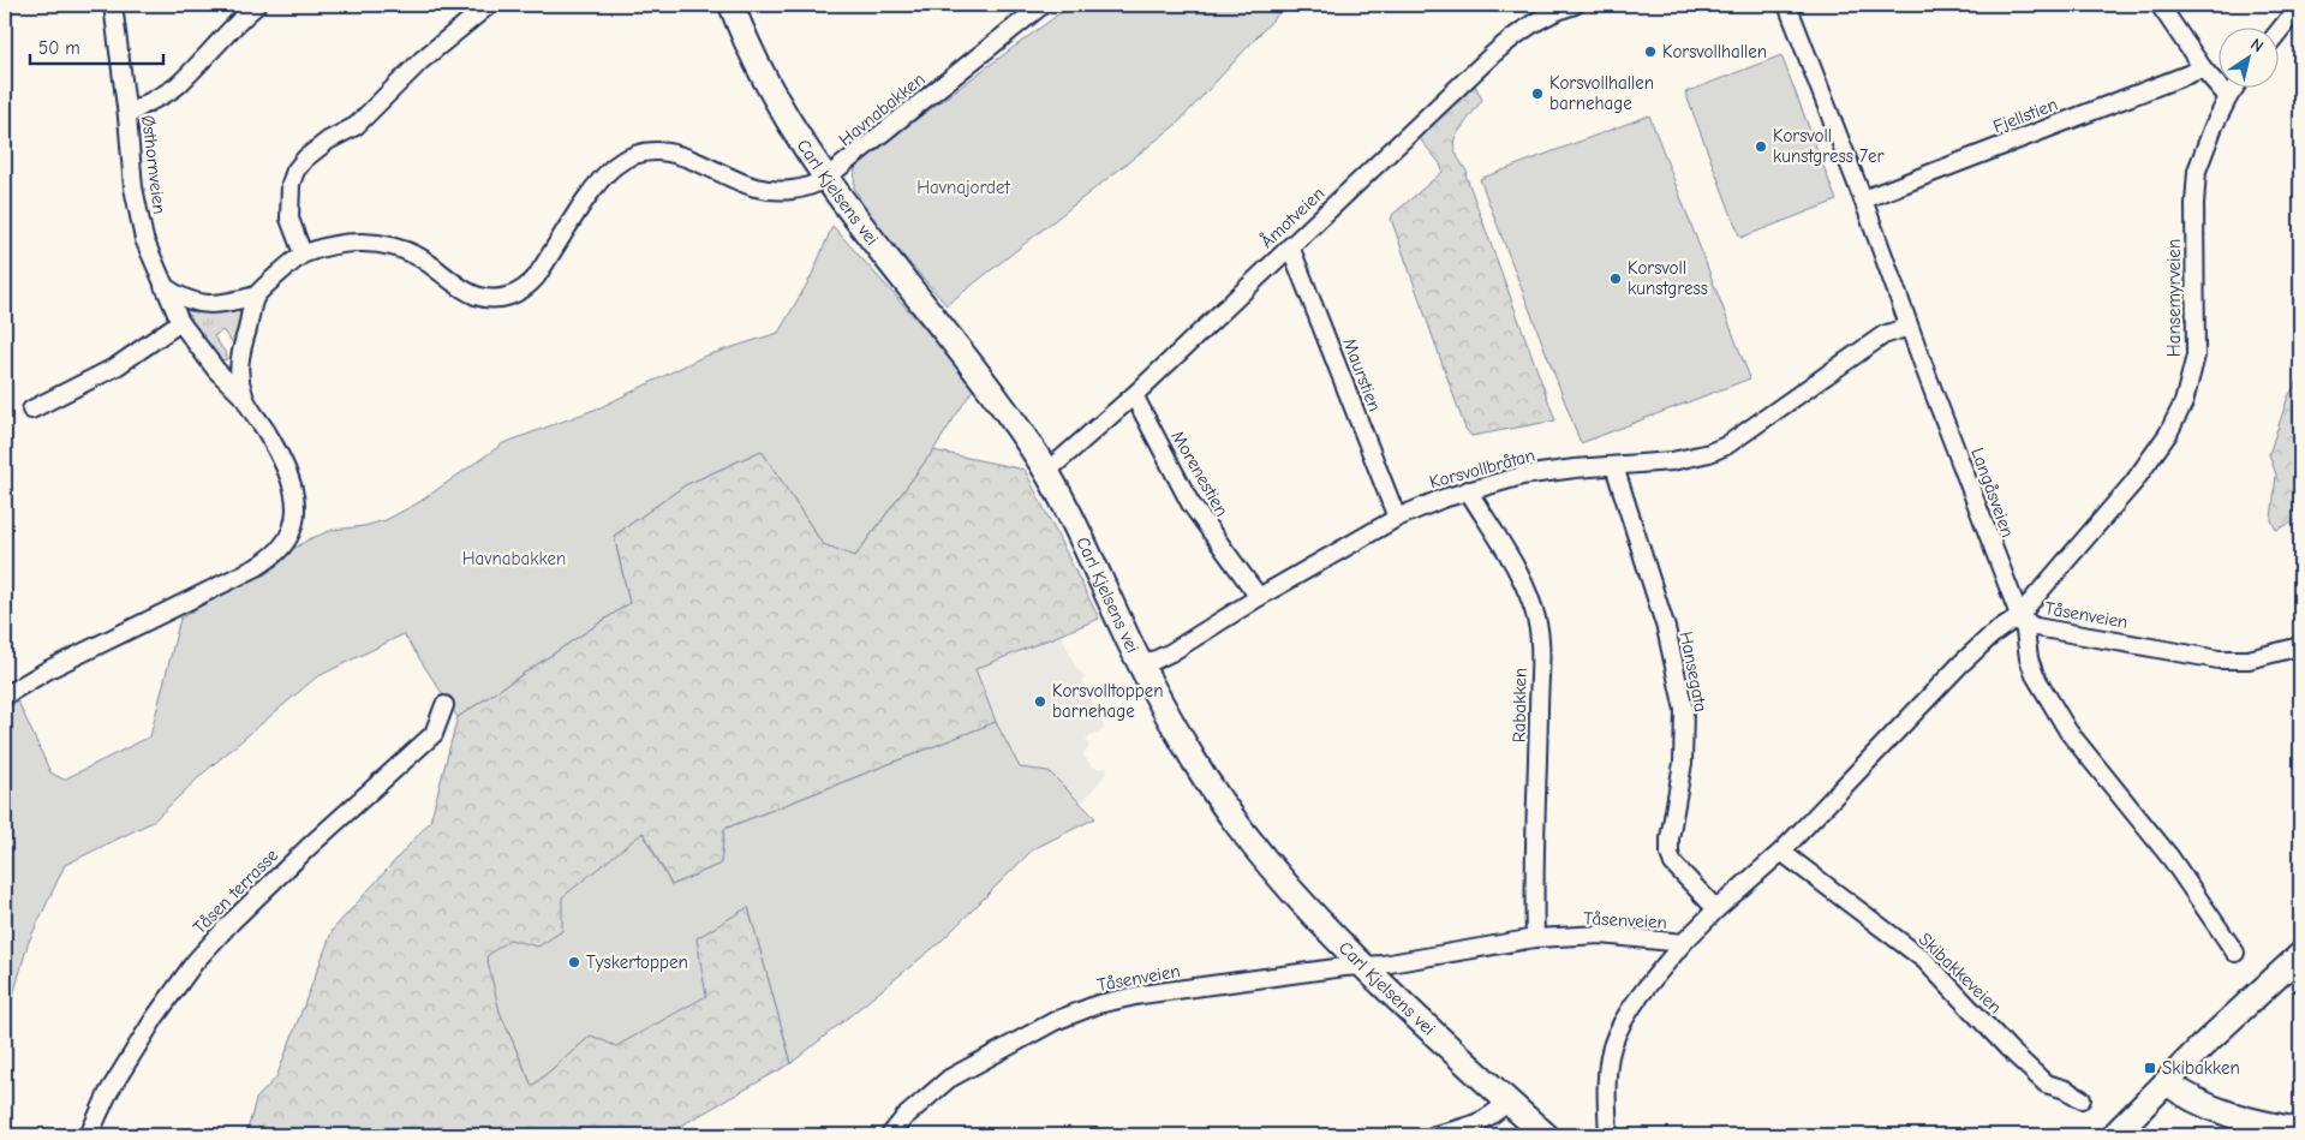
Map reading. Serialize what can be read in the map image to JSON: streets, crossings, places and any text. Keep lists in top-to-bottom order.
{
  "streets": {
    "main road": ["Carl Kjelsens vei"],
    "street": [
      "Havnabakken",
      "Fjellstien",
      "Østhornveien",
      "Åmotveien",
      "Hansemyrveien",
      "Maurstien",
      "Korsvollbråtan",
      "Morenestien",
      "Langåsveien",
      "Tåsenveien",
      "Hansegata",
      "Rabakken",
      "Tåsen terrasse",
      "Skibakkeveien"
    ]
  },
  "crossings": [
    ["Havnabakken", "Østhornveien"],
    ["Havnabakken", "Carl Kjelsens vei"],
    ["Fjellstien", "Langåsveien"],
    ["Carl Kjelsens vei", "Åmotveien"],
    ["Carl Kjelsens vei", "Korsvollbråtan"],
    ["Carl Kjelsens vei", "Tåsenveien"],
    ["Åmotveien", "Maurstien"],
    ["Åmotveien", "Morenestien"],
    ["Hansemyrveien", "Langåsveien"],
    ["Hansemyrveien", "Tåsenveien"],
    ["Maurstien", "Korsvollbråtan"],
    ["Korsvollbråtan", "Morenestien"],
    ["Korsvollbråtan", "Langåsveien"],
    ["Korsvollbråtan", "Hansegata"],
    ["Korsvollbråtan", "Rabakken"],
    ["Langåsveien", "Tåsenveien"],
    ["Tåsenveien", "Hansegata"],
    ["Tåsenveien", "Rabakken"],
    ["Tåsenveien", "Skibakkeveien"]
  ],
  "parks": ["Havnajordet", "Havnabakken"],
  "places": {
    "other": [
      "Korsvollhallen",
      "Korsvollhallen barnehage",
      "Korsvoll kunstgress 7er",
      "Korsvoll kunstgress",
      "Korsvolltoppen barnehage",
      "Tyskertoppen"
    ],
    "transit": ["Skibakken"]
  },
  "scale_bar": "50 m",
  "north": "top right"
}
